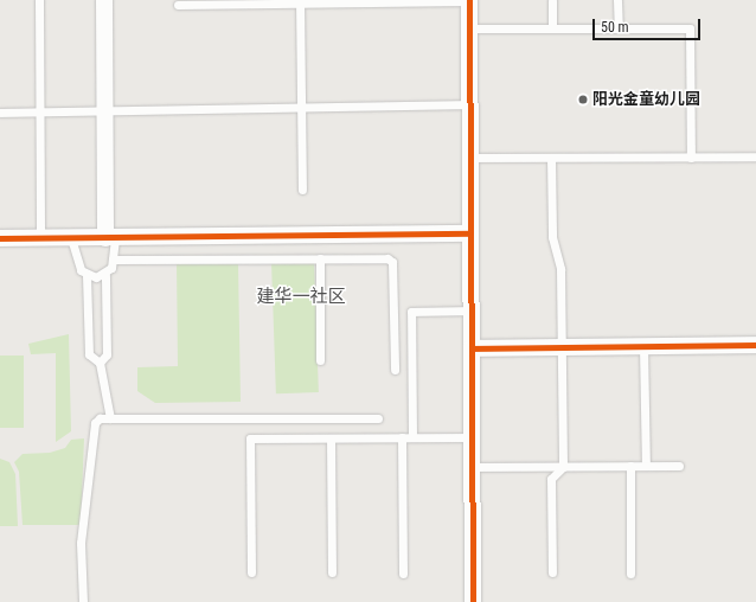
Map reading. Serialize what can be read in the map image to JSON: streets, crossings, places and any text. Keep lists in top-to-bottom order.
{
  "districts": ["建华一社区"],
  "places": ["阳光金童幼儿园"],
  "scale_bar": "50 m"
}
